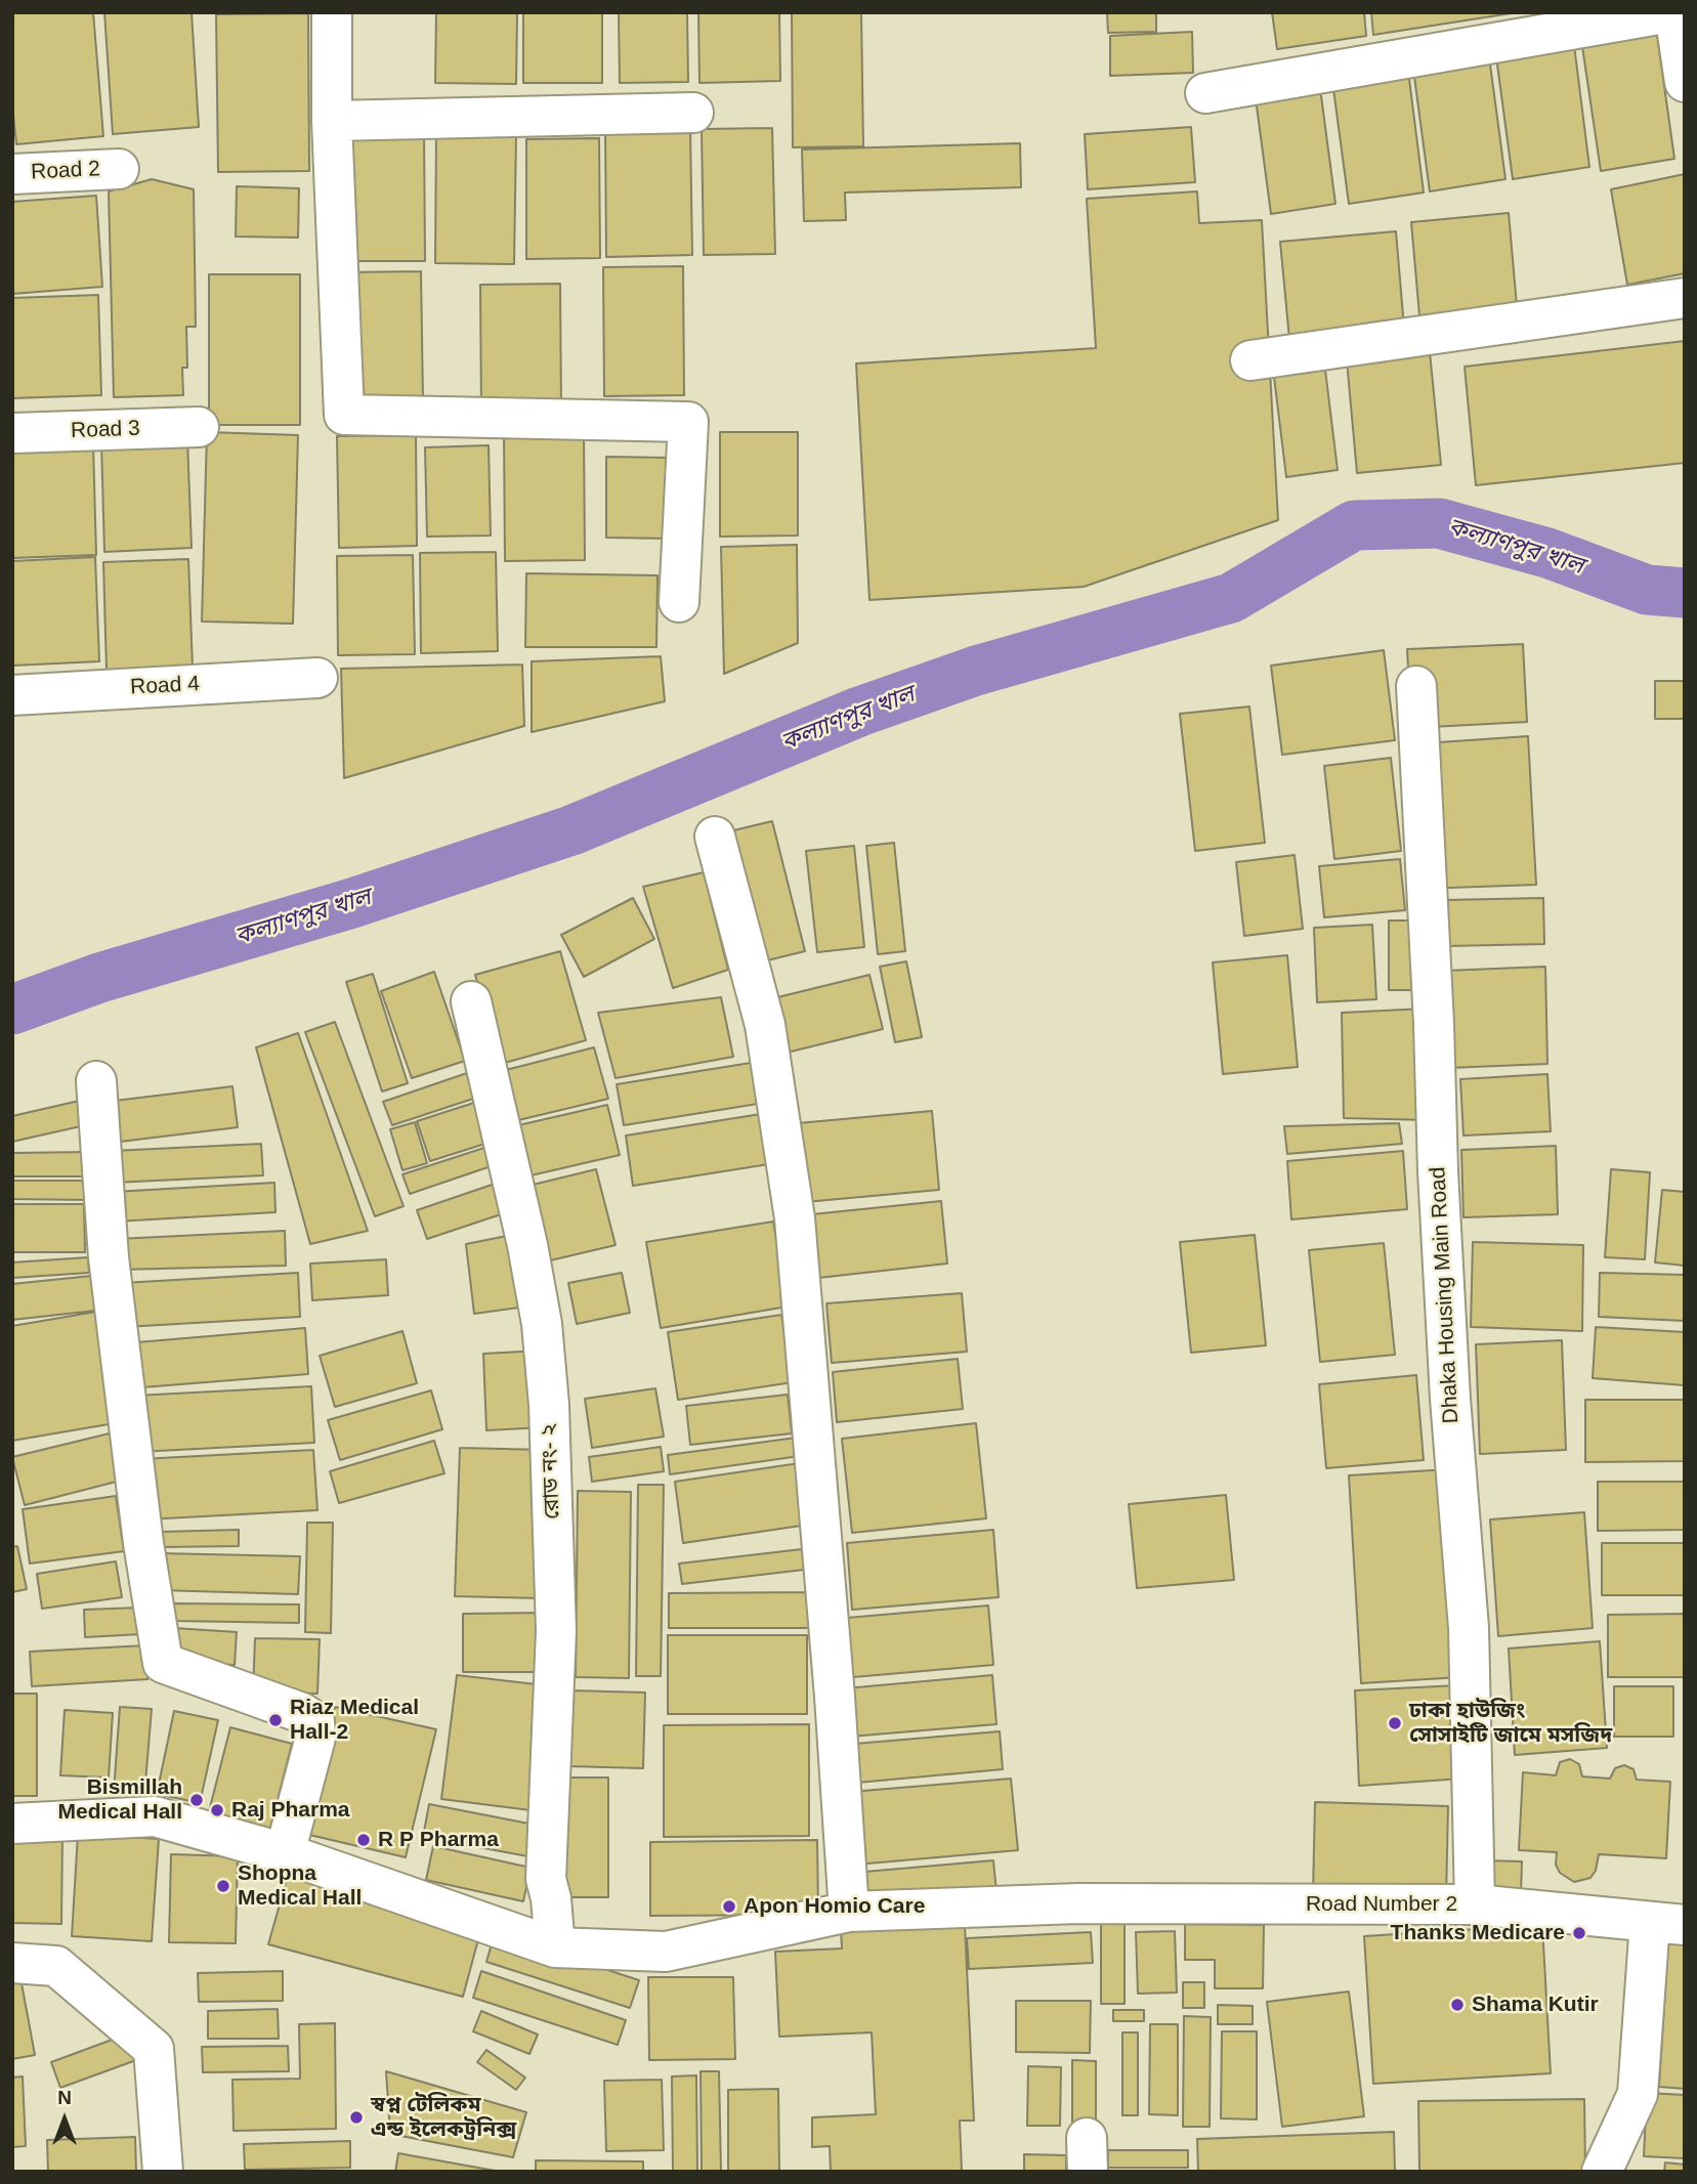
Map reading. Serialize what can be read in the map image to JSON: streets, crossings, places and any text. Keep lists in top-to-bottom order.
{
  "streets": {
    "street": [
      "Road 2",
      "Road 3",
      "Road 4",
      "Dhaka Housing Main Road",
      "রোড নং- ২",
      "Road Number 2"
    ]
  },
  "crossings": [
    ["Dhaka Housing Main Road", "Road Number 2"],
    ["রোড নং- ২", "Road Number 2"]
  ],
  "water": ["কল্যাণপুর খাল"],
  "places": [
    "Riaz Medical Hall-2",
    "ঢাকা হাউজিং সোসাইটি জামে মসজিদ",
    "Bismillah Medical Hall",
    "Raj Pharma",
    "R P Pharma",
    "Shopna Medical Hall",
    "Apon Homio Care",
    "Thanks Medicare",
    "Shama Kutir",
    "স্বপ্ন টেলিকম এন্ড ইলেকট্রনিক্স"
  ],
  "north": "top"
}
